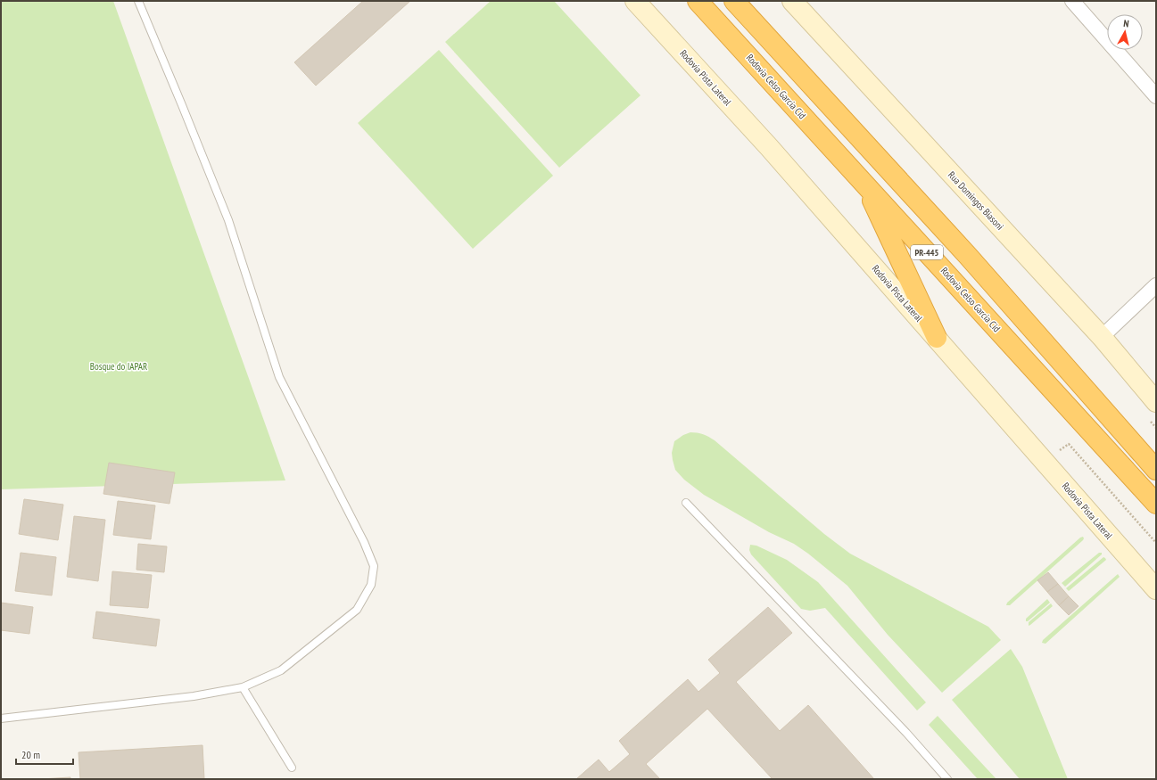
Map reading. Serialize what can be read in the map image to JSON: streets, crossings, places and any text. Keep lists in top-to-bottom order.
{
  "streets": {
    "highway": ["Rodovia Celso Garcia Cid", "PR-445"],
    "main road": ["Rodovia Pista Lateral", "Rua Domingos Biasoni"]
  },
  "parks": ["Bosque do IAPAR"],
  "scale_bar": "20 m",
  "north": "top"
}
